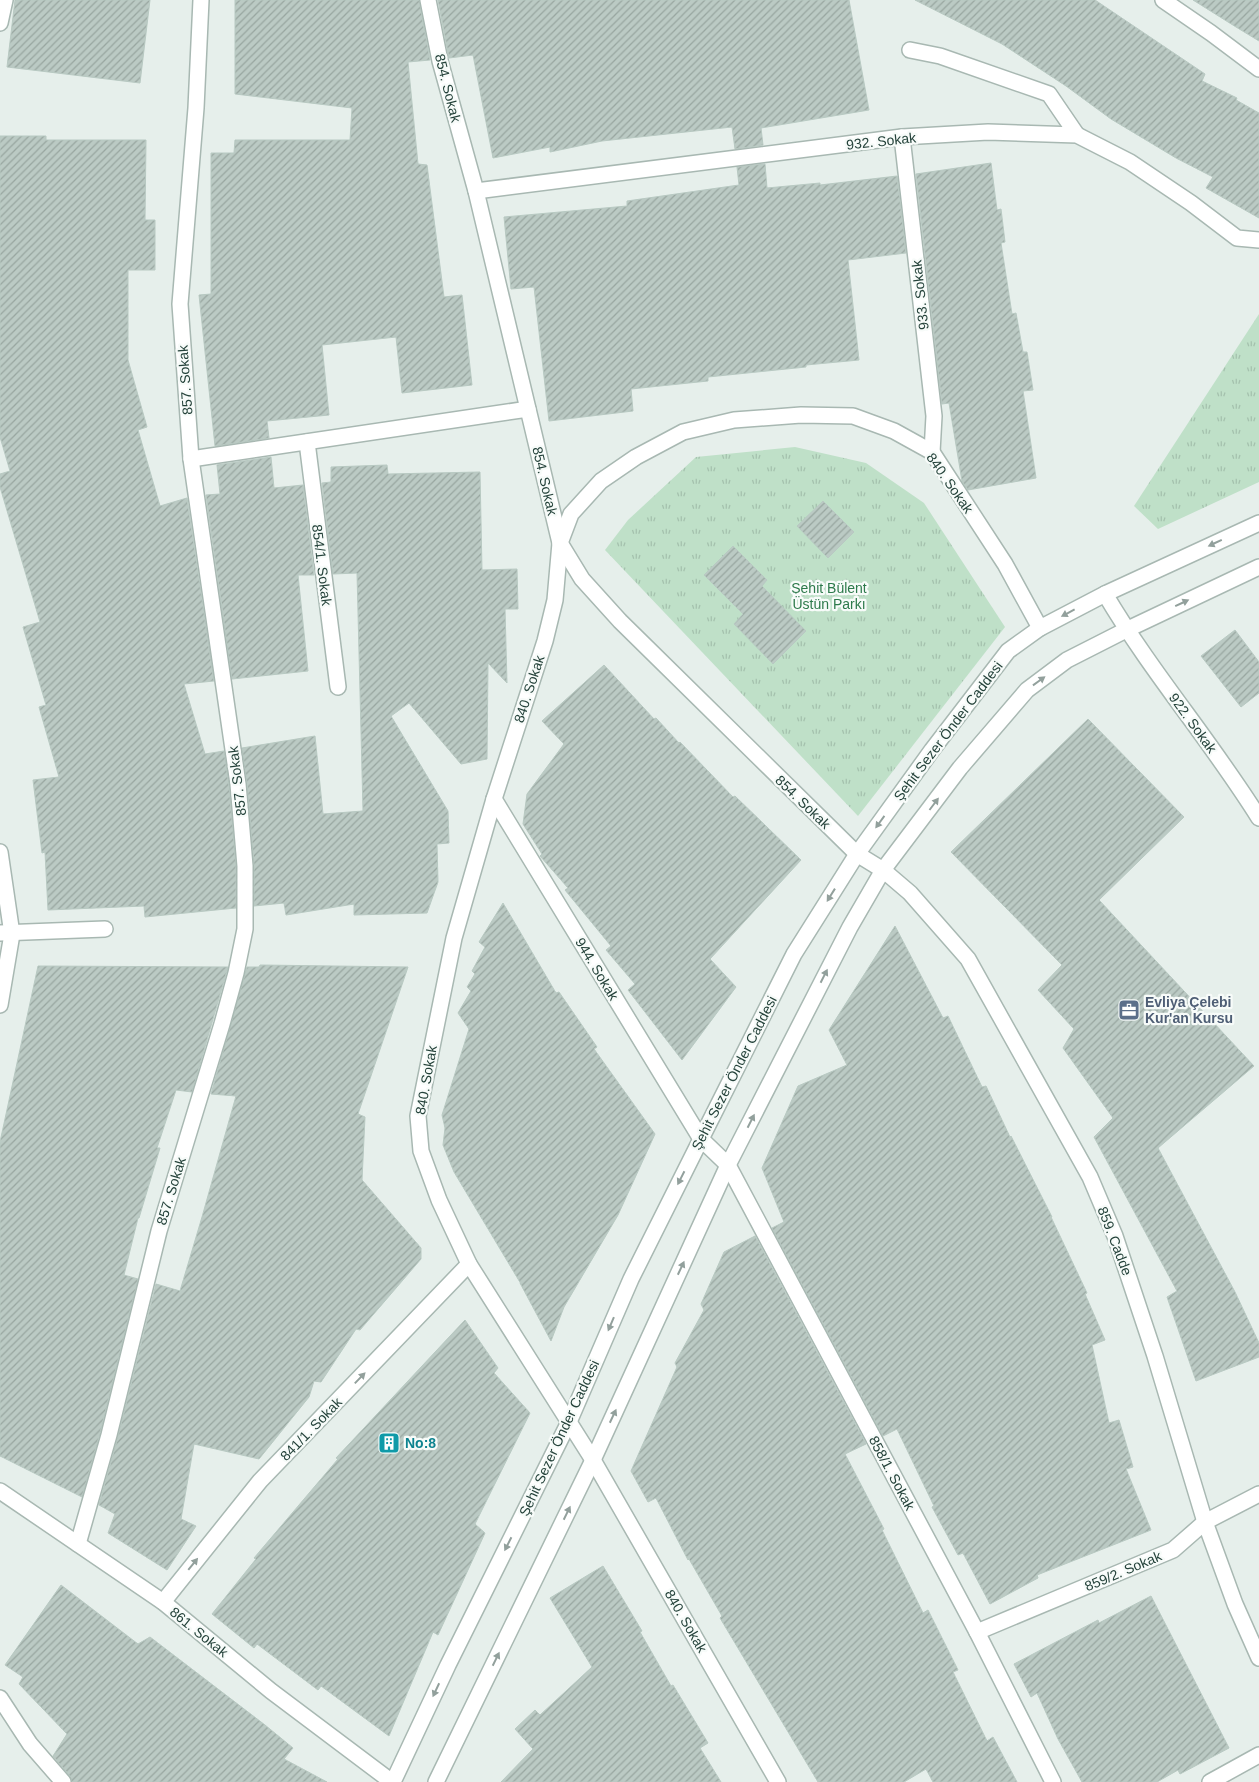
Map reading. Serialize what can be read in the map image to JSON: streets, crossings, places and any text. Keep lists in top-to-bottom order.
{
  "streets": {
    "street": [
      "854. Sokak",
      "932. Sokak",
      "933. Sokak",
      "857. Sokak",
      "840. Sokak",
      "854/1. Sokak",
      "922. Sokak",
      "Şehit Sezer Önder Caddesi",
      "944. Sokak",
      "859. Cadde",
      "841/1. Sokak",
      "858/1. Sokak",
      "859/2. Sokak",
      "861. Sokak"
    ]
  },
  "crossings": [
    ["854. Sokak", "932. Sokak"],
    ["854. Sokak", "840. Sokak"],
    ["854. Sokak", "Şehit Sezer Önder Caddesi"],
    ["854. Sokak", "859. Cadde"],
    ["932. Sokak", "933. Sokak"],
    ["933. Sokak", "840. Sokak"],
    ["857. Sokak", "861. Sokak"],
    ["840. Sokak", "Şehit Sezer Önder Caddesi"],
    ["840. Sokak", "944. Sokak"],
    ["840. Sokak", "841/1. Sokak"],
    ["922. Sokak", "Şehit Sezer Önder Caddesi"],
    ["Şehit Sezer Önder Caddesi", "944. Sokak"],
    ["Şehit Sezer Önder Caddesi", "861. Sokak"],
    ["944. Sokak", "858/1. Sokak"],
    ["859. Cadde", "859/2. Sokak"],
    ["841/1. Sokak", "861. Sokak"],
    ["858/1. Sokak", "859/2. Sokak"]
  ],
  "one_way": ["841/1. Sokak"],
  "parks": ["Şehit Bülent Üstün Parkı"],
  "places": {
    "office": ["Evliya Çelebi Kur'an Kursu"],
    "building": ["No:8"]
  }
}
